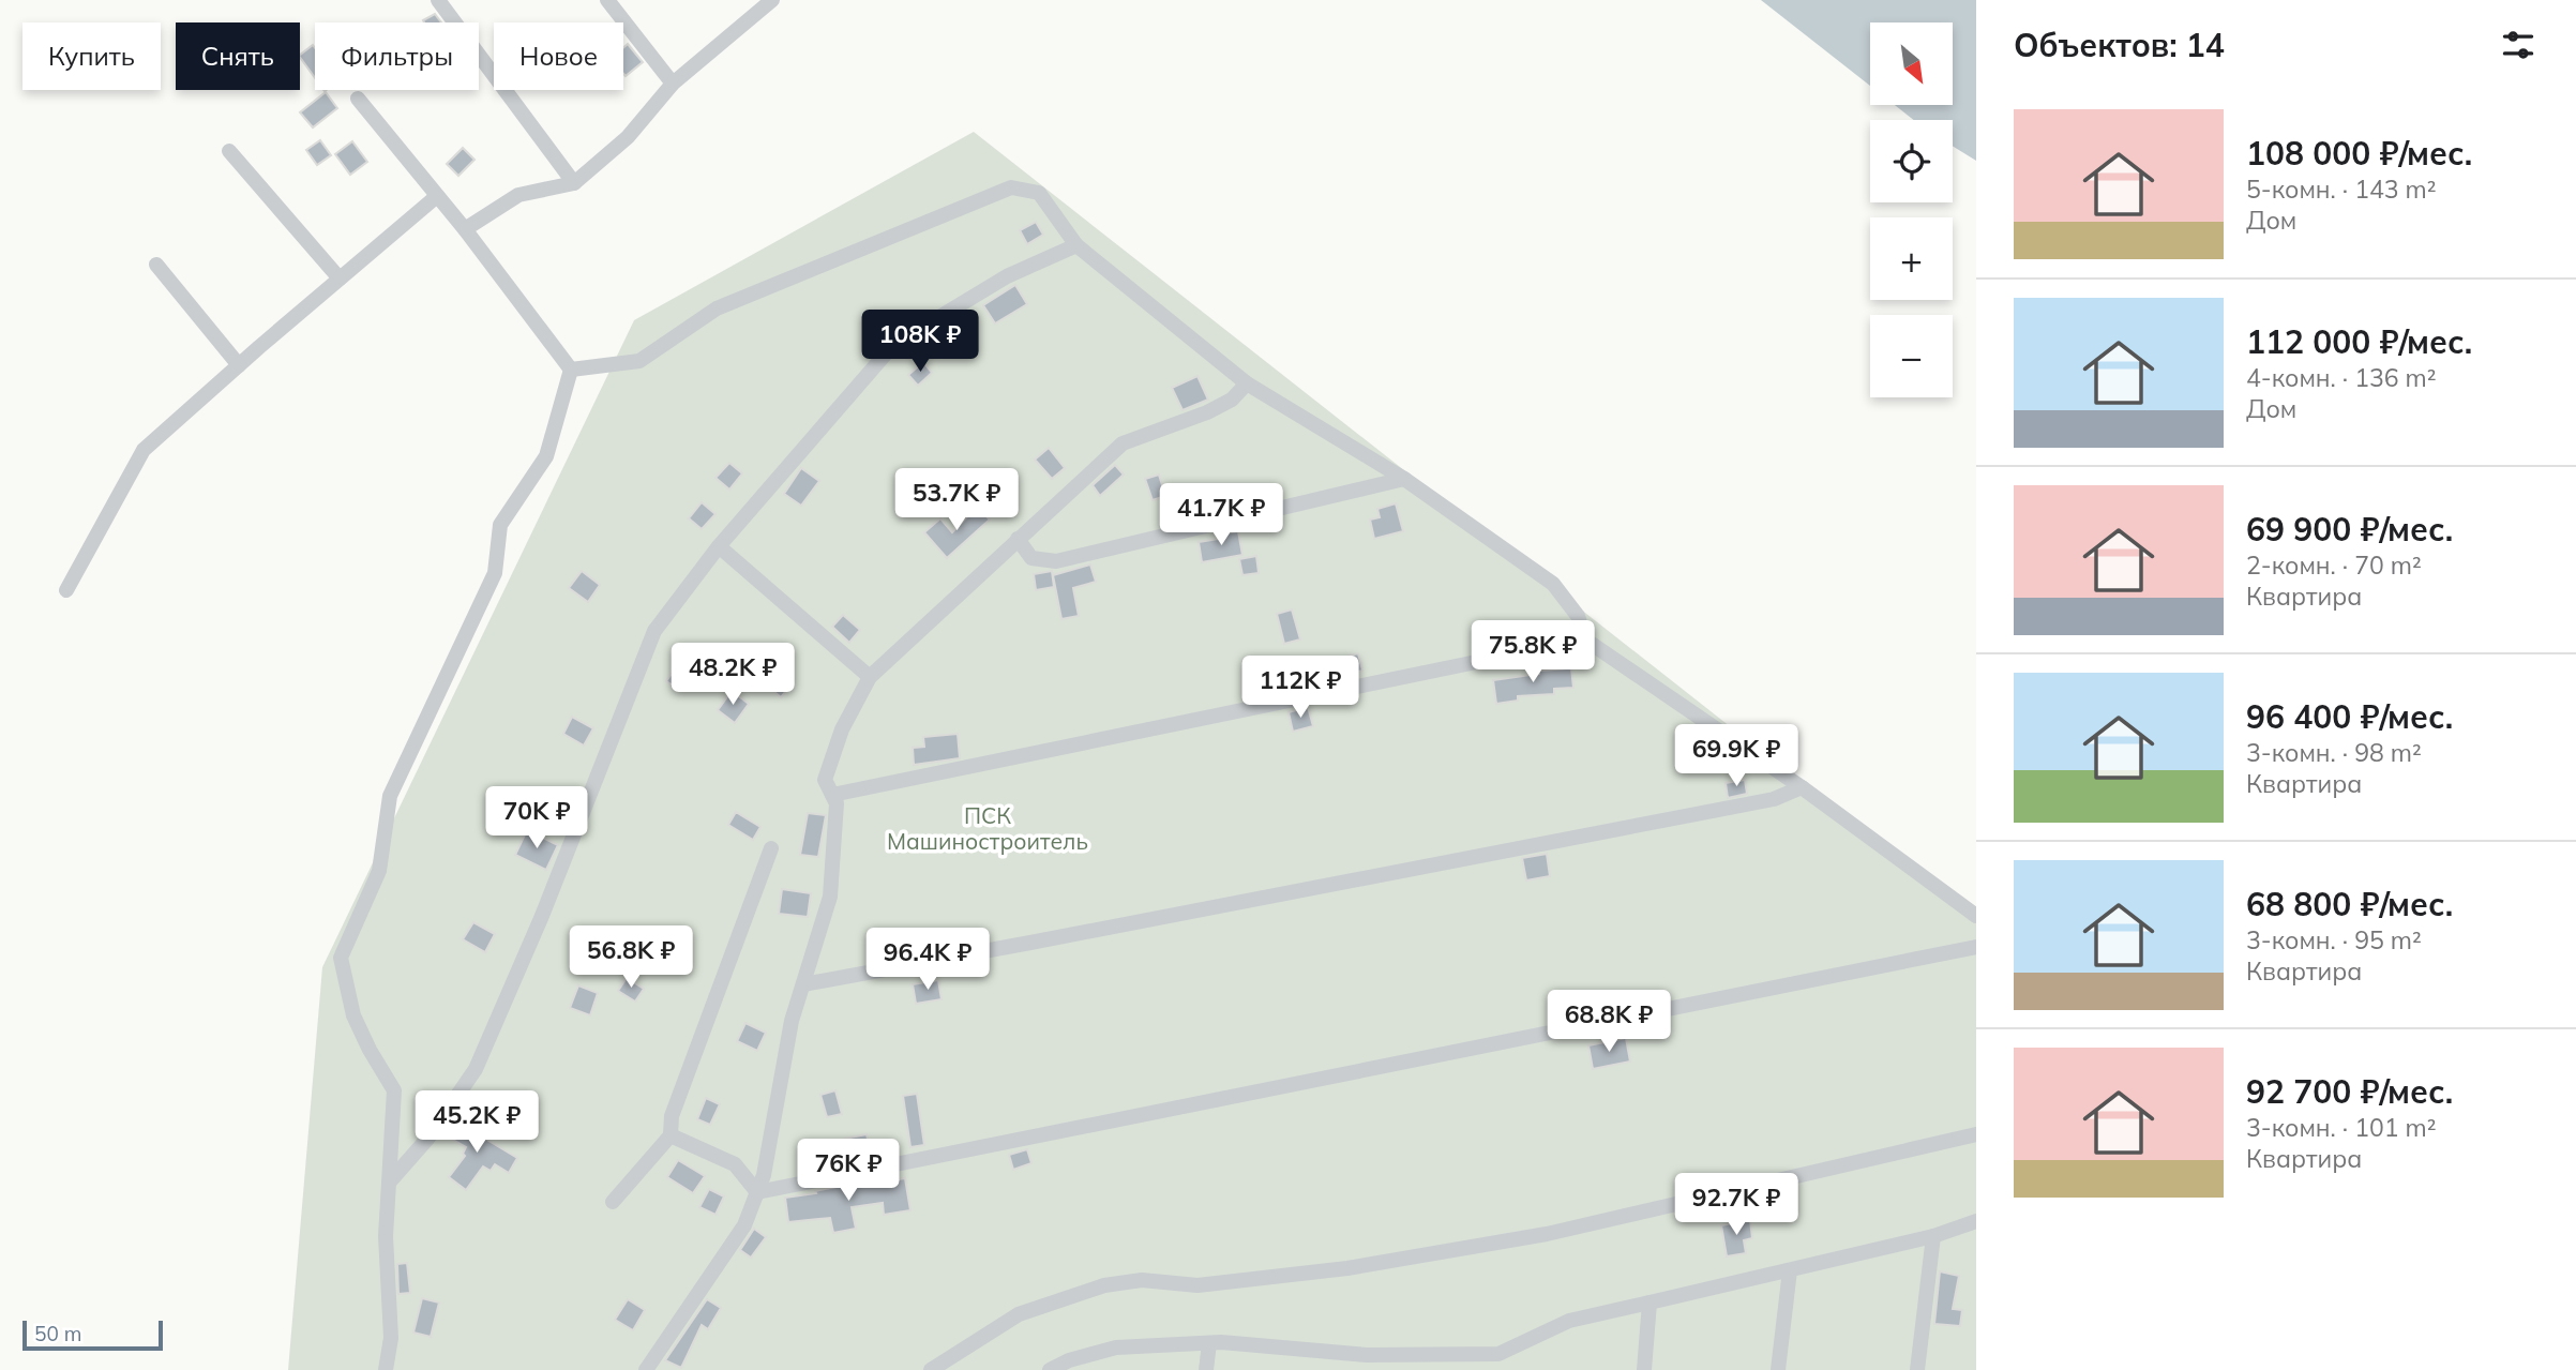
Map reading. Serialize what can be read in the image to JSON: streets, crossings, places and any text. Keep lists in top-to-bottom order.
{
  "parks": ["ПСК Машиностроитель"],
  "scale_bar": "50 m",
  "north": "bottom right",
  "page": {
    "heading": "Объектов: 14",
    "map_buttons": ["+", "−"],
    "chip": [
      "Купить",
      "Снять",
      "Фильтры",
      "Новое"
    ],
    "list": [
      {
        "name": "108 000 ₽/мес.",
        "note": "5-комн. · 143 m² · Дом"
      },
      {
        "name": "112 000 ₽/мес.",
        "note": "4-комн. · 136 m² · Дом"
      },
      {
        "name": "69 900 ₽/мес.",
        "note": "2-комн. · 70 m² · Квартира"
      },
      {
        "name": "96 400 ₽/мес.",
        "note": "3-комн. · 98 m² · Квартира"
      },
      {
        "name": "68 800 ₽/мес.",
        "note": "3-комн. · 95 m² · Квартира"
      },
      {
        "name": "92 700 ₽/мес.",
        "note": "3-комн. · 101 m² · Квартира"
      }
    ],
    "price": [
      "108K ₽",
      "53.7K ₽",
      "41.7K ₽",
      "75.8K ₽",
      "48.2K ₽",
      "112K ₽",
      "69.9K ₽",
      "70K ₽",
      "56.8K ₽",
      "96.4K ₽",
      "68.8K ₽",
      "45.2K ₽",
      "76K ₽",
      "92.7K ₽"
    ],
    "scale": "50 m"
  }
}
